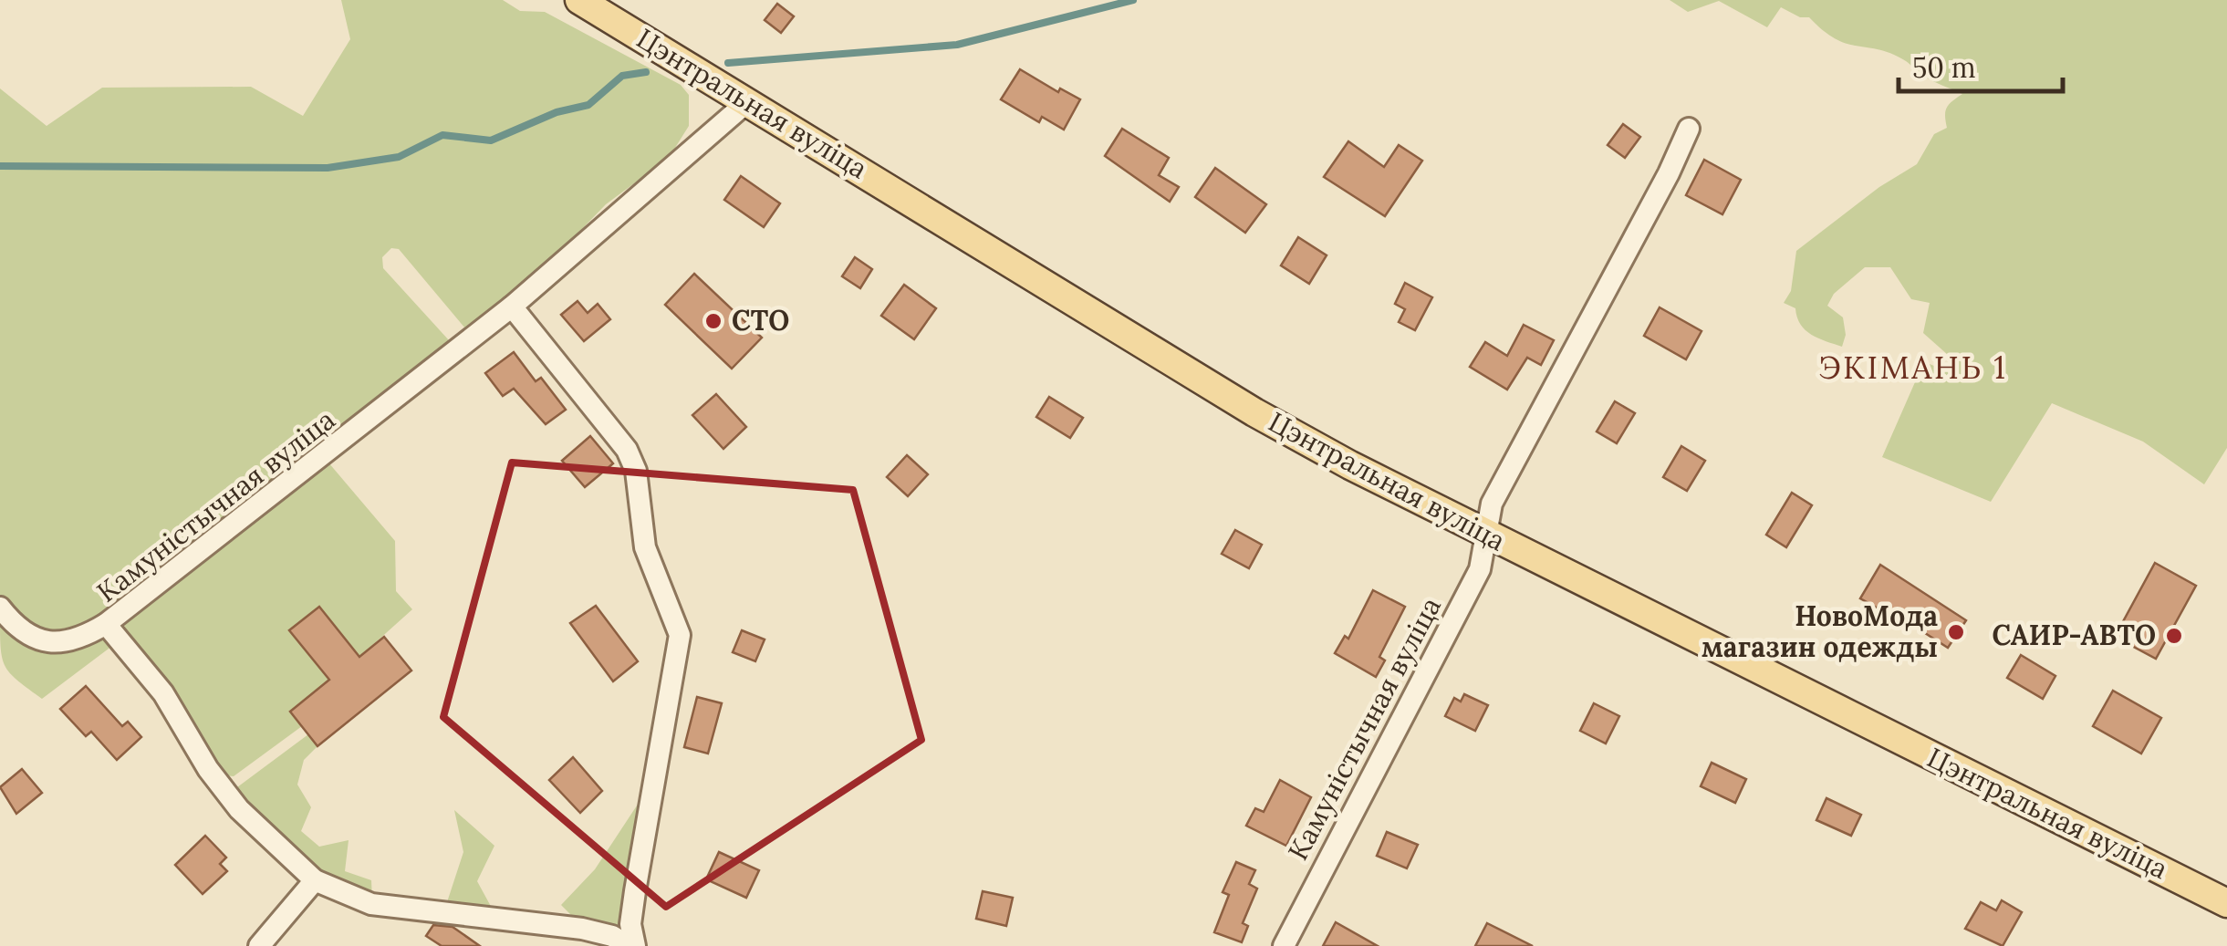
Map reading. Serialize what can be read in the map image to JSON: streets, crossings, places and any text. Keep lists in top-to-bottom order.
{
  "streets": {
    "main road": ["Цэнтральная вуліца"],
    "street": ["Камуністычная вуліца"]
  },
  "crossings": [
    ["Цэнтральная вуліца", "Камуністычная вуліца"]
  ],
  "districts": ["ЭКІМАНЬ 1"],
  "places": ["СТО", "НовоМода магазин одежды", "САИР-АВТО"],
  "scale_bar": "50 m"
}
